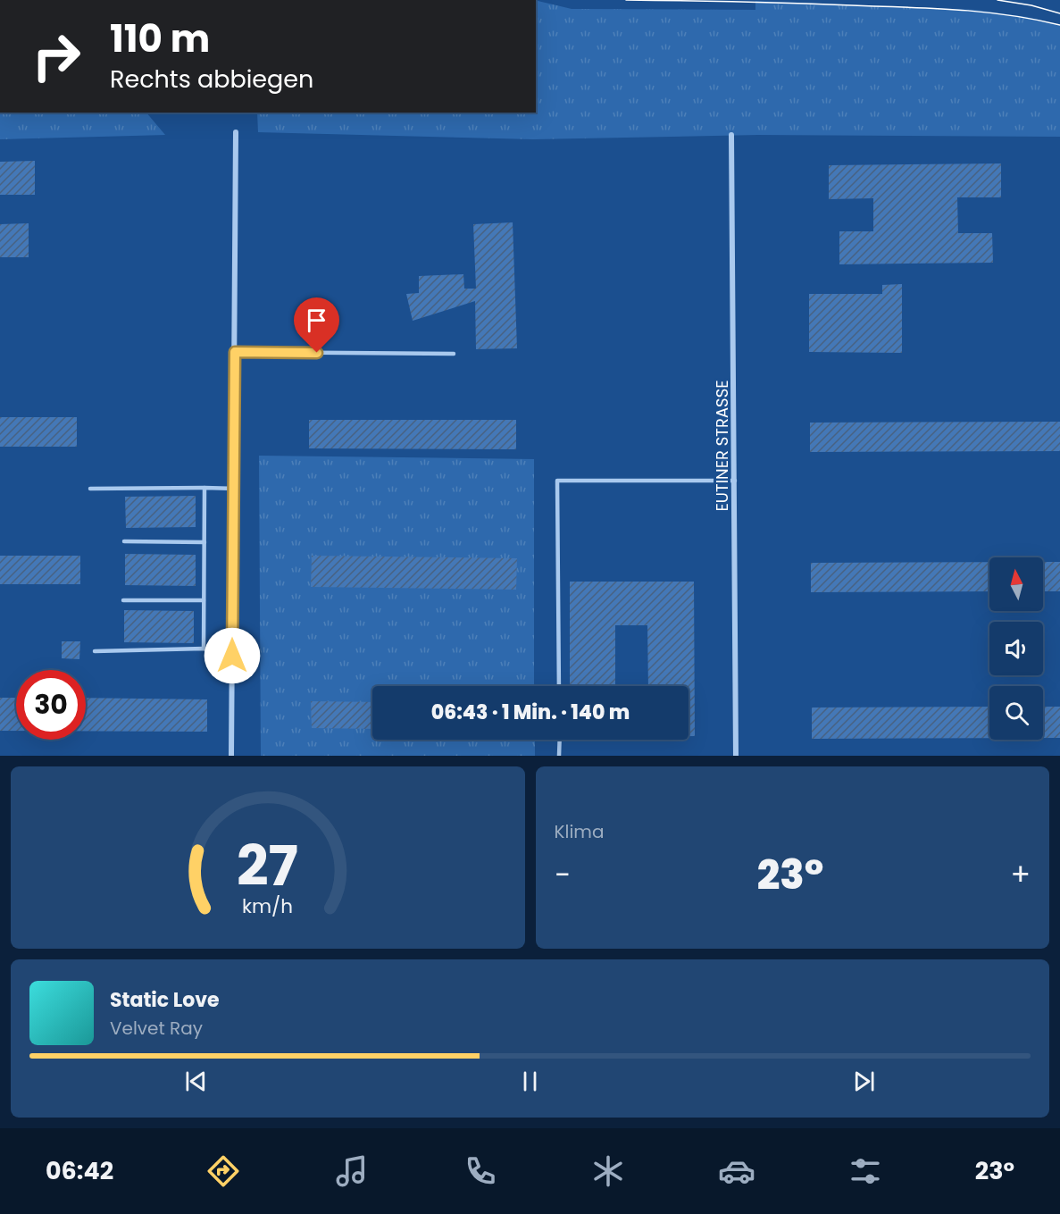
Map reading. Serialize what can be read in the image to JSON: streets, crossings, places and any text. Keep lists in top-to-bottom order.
{
  "streets": {
    "street": ["EUTINER STRASSE"]
  },
  "north": "top",
  "page": {
    "turn": ["110 m", "Rechts abbiegen"],
    "limit": "30",
    "trip": "06:43 · 1 Min. · 140 m",
    "tile": "Klima",
    "heat": ["−", "23°", "+"],
    "song": ["Static Love", "Velvet Ray"],
    "tabs": ["06:42", "23°"],
    "gauge": ["27", "km/h"]
  }
}
